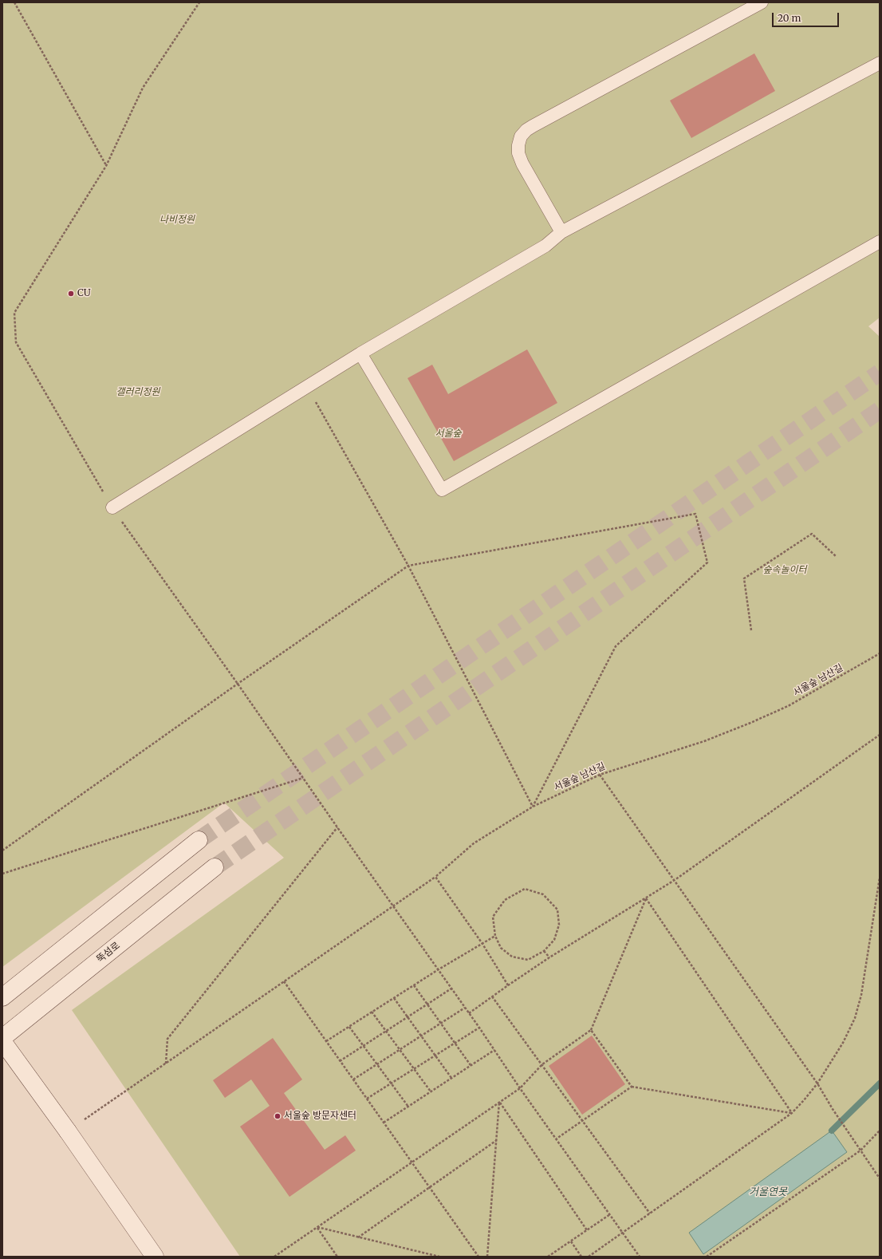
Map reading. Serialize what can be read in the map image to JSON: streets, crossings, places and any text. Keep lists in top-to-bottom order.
{
  "streets": {
    "main road": ["뚝섬로"],
    "path": ["서울숲 남산길"]
  },
  "water": ["거울연못"],
  "parks": [
    "나비정원",
    "갤러리정원",
    "서울숲",
    "숲속놀이터"
  ],
  "places": ["CU", "서울숲 방문자센터"],
  "scale_bar": "20 m"
}
